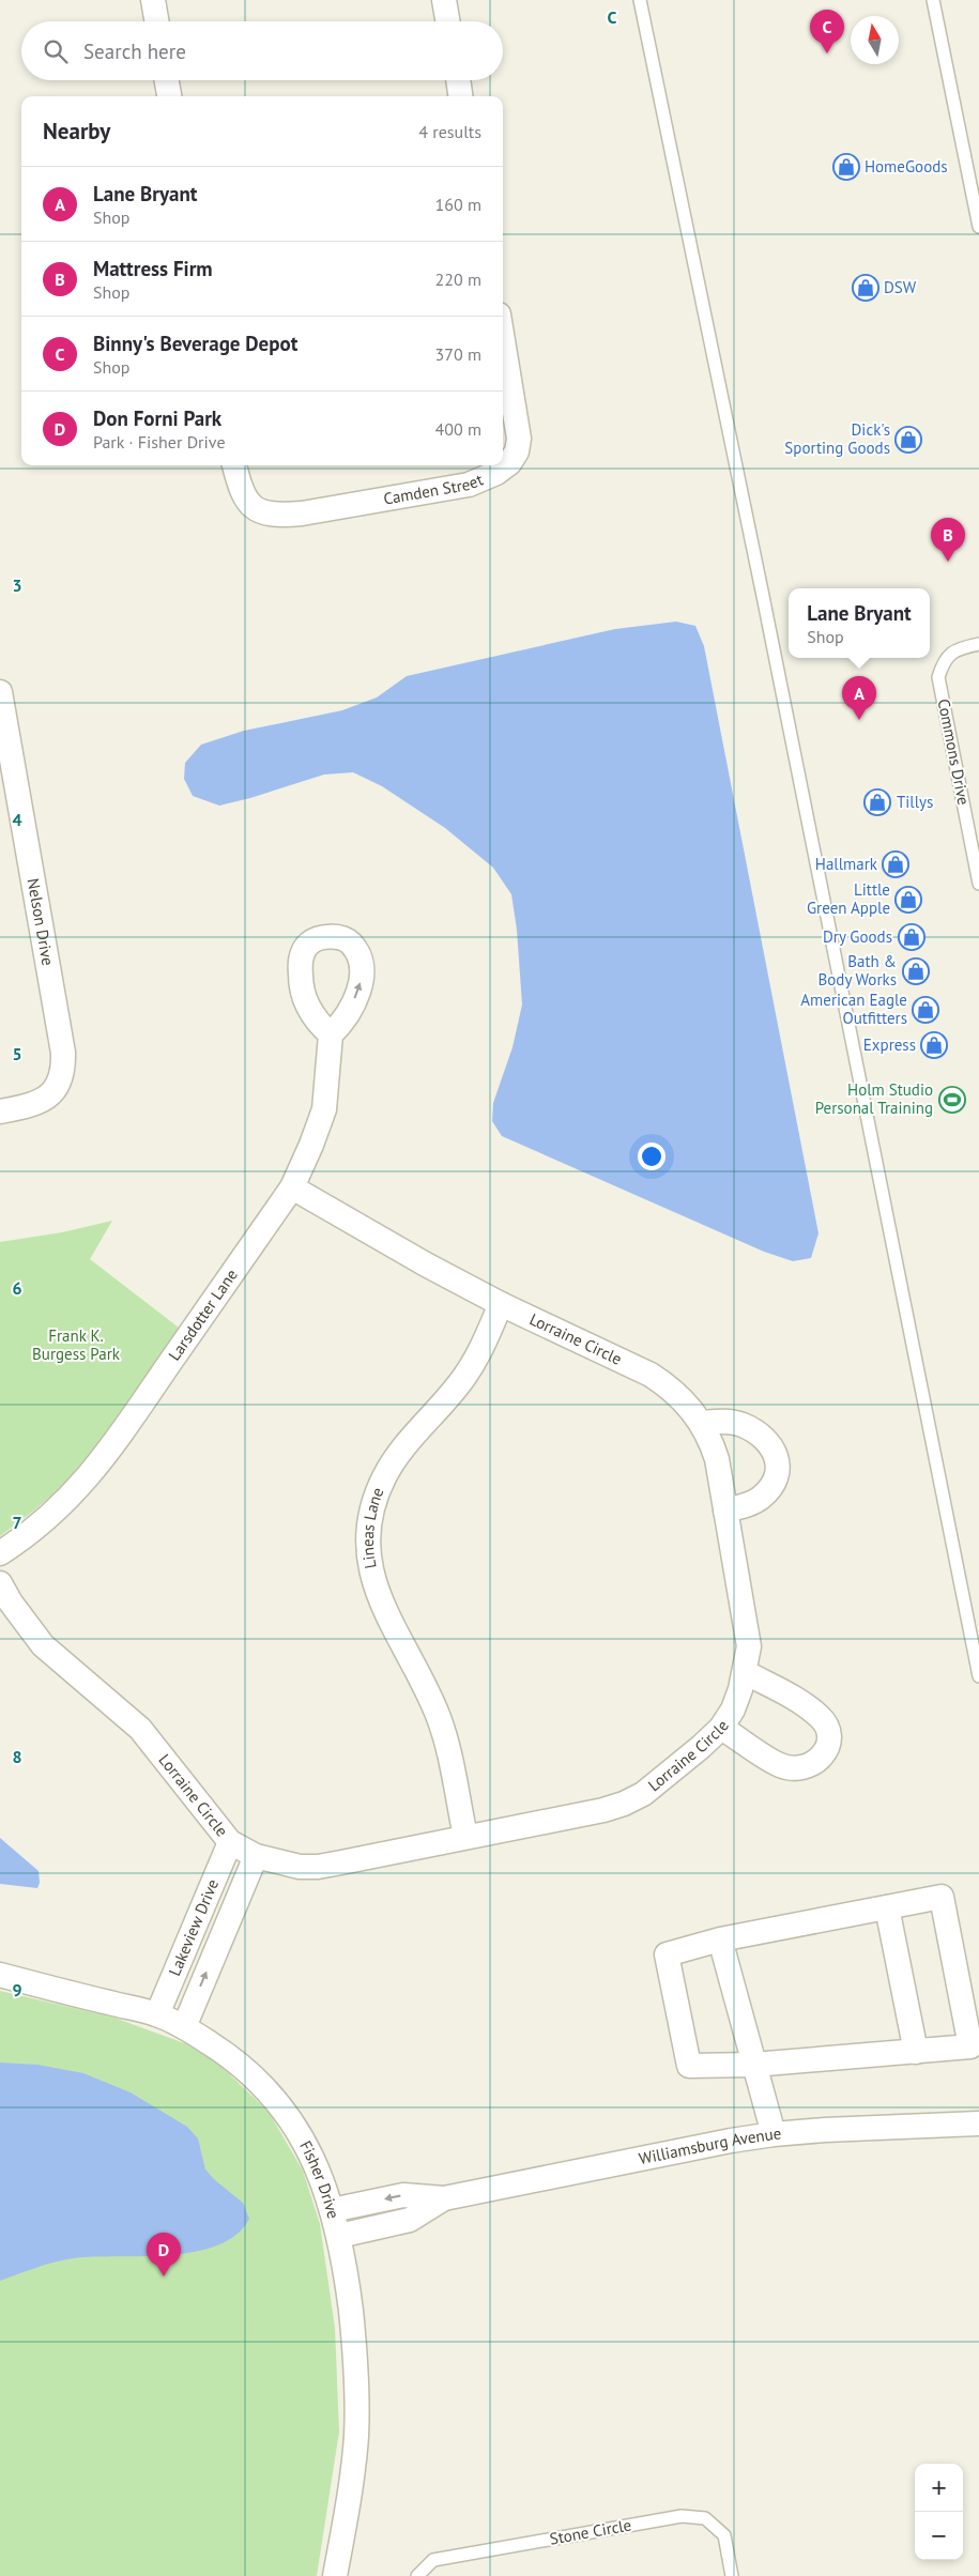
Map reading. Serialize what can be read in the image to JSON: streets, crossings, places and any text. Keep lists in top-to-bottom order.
{
  "streets": {
    "street": [
      "Camden Street",
      "Nelson Drive",
      "Larsdotter Lane",
      "Lorraine Circle",
      "Lineas Lane",
      "Lakeview Drive",
      "Williamsburg Avenue",
      "Fisher Drive"
    ],
    "lane": ["Commons Drive", "Stone Circle"]
  },
  "crossings": [
    ["Larsdotter Lane", "Lorraine Circle"],
    ["Lorraine Circle", "Lineas Lane"],
    ["Lorraine Circle", "Lakeview Drive"],
    ["Lakeview Drive", "Fisher Drive"],
    ["Williamsburg Avenue", "Fisher Drive"]
  ],
  "parks": ["Frank K. Burgess Park"],
  "places": {
    "shop": [
      "HomeGoods",
      "DSW",
      "Dick's Sporting Goods",
      "Tillys",
      "Hallmark",
      "Little Green Apple",
      "Dry Goods",
      "Bath & Body Works",
      "American Eagle Outfitters",
      "Express"
    ],
    "sports": ["Holm Studio Personal Training"]
  },
  "north": "top",
  "page": {
    "pins": [
      "C",
      "B",
      "A",
      "D"
    ],
    "search": "Search here",
    "heading": ["Nearby", "4 results"],
    "list": [
      {
        "mark": "A",
        "name": "Lane Bryant",
        "note": "Shop",
        "value": "160 m"
      },
      {
        "mark": "B",
        "name": "Mattress Firm",
        "note": "Shop",
        "value": "220 m"
      },
      {
        "mark": "C",
        "name": "Binny's Beverage Depot",
        "note": "Shop",
        "value": "370 m"
      },
      {
        "mark": "D",
        "name": "Don Forni Park",
        "note": "Park · Fisher Drive",
        "value": "400 m"
      }
    ],
    "popup": ["Lane Bryant", "Shop"],
    "map_buttons": ["+", "−"]
  },
  "grid": {
    "columns": ["C"],
    "rows": [
      "3",
      "4",
      "5",
      "6",
      "7",
      "8",
      "9"
    ]
  }
}
